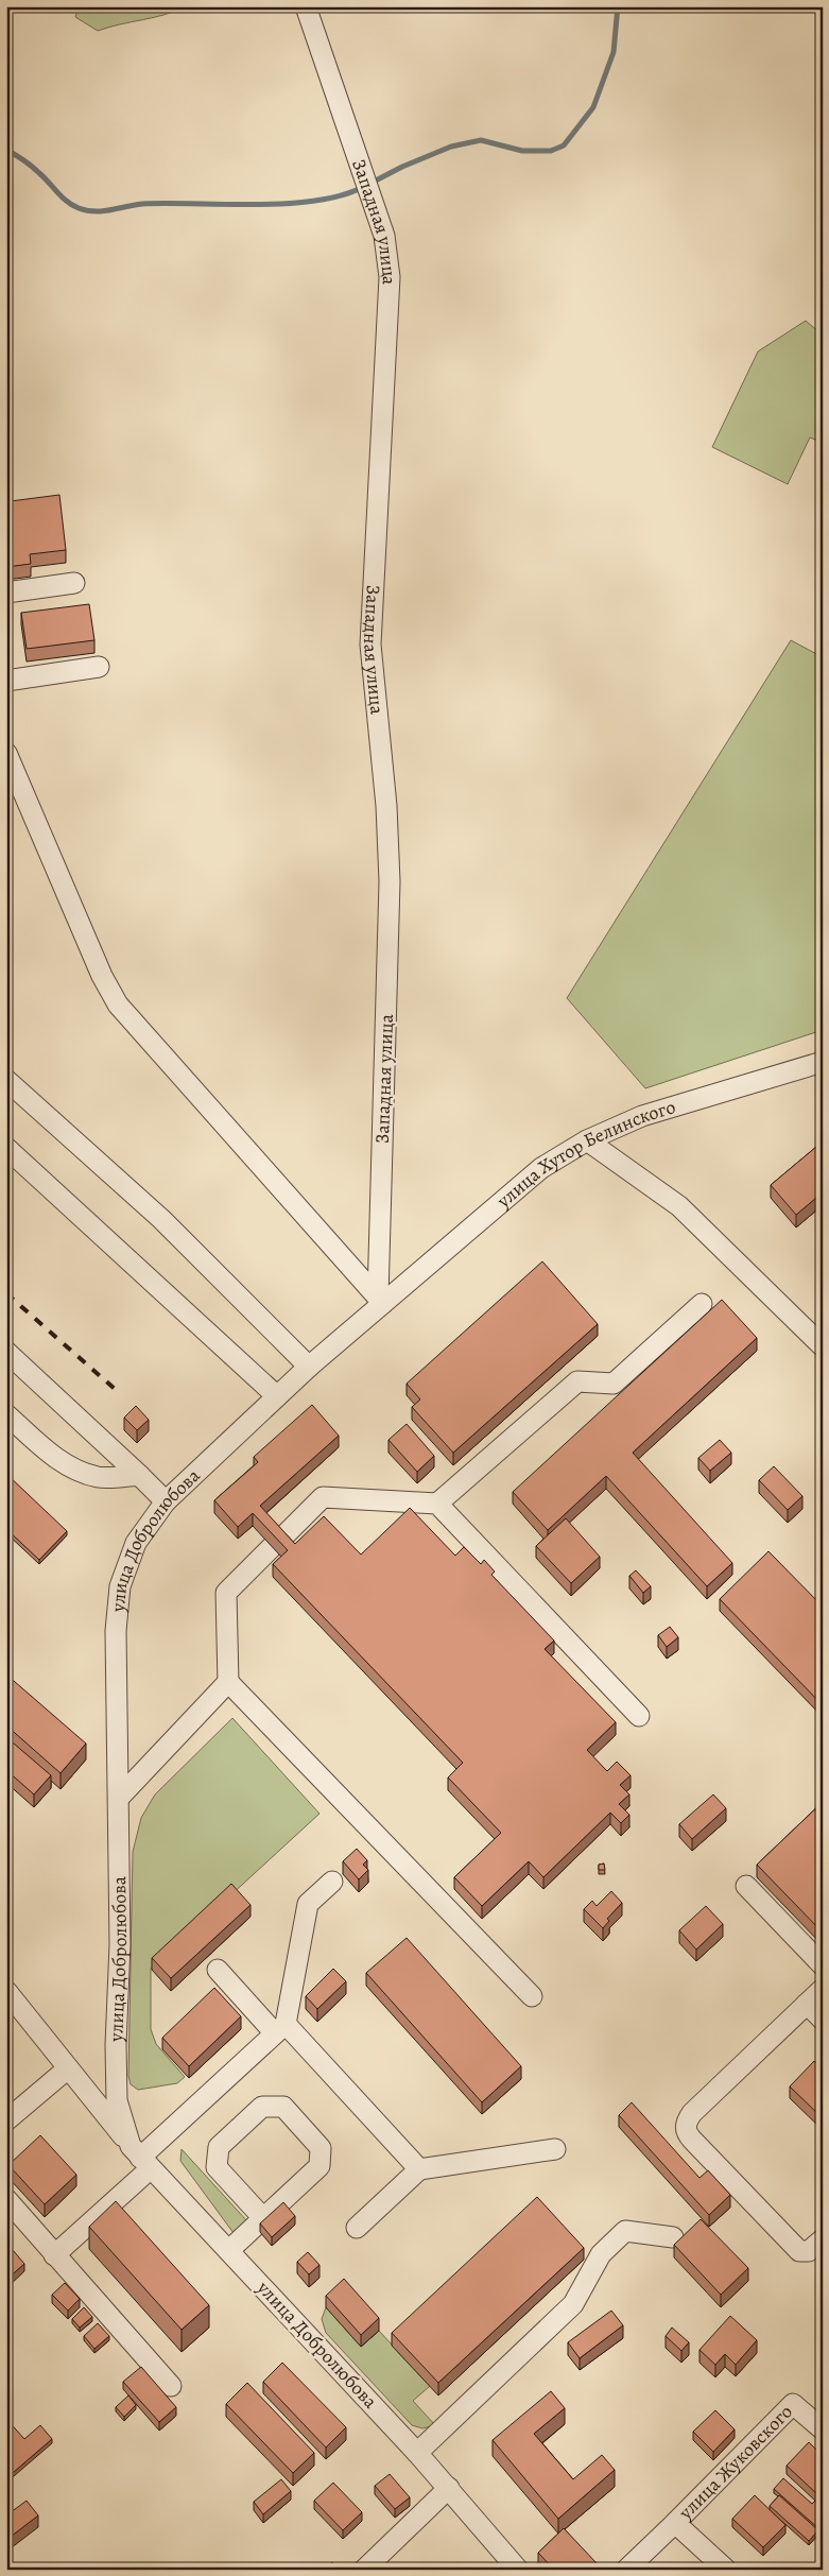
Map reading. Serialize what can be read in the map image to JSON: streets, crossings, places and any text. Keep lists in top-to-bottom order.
{
  "streets": {
    "street": [
      "Западная улица",
      "улица Хутор Белинского",
      "улица Добролюбова",
      "улица Жуковского"
    ]
  },
  "crossings": [
    ["Западная улица", "улица Хутор Белинского"],
    ["Западная улица", "улица Добролюбова"],
    ["улица Хутор Белинского", "улица Добролюбова"]
  ]
}
